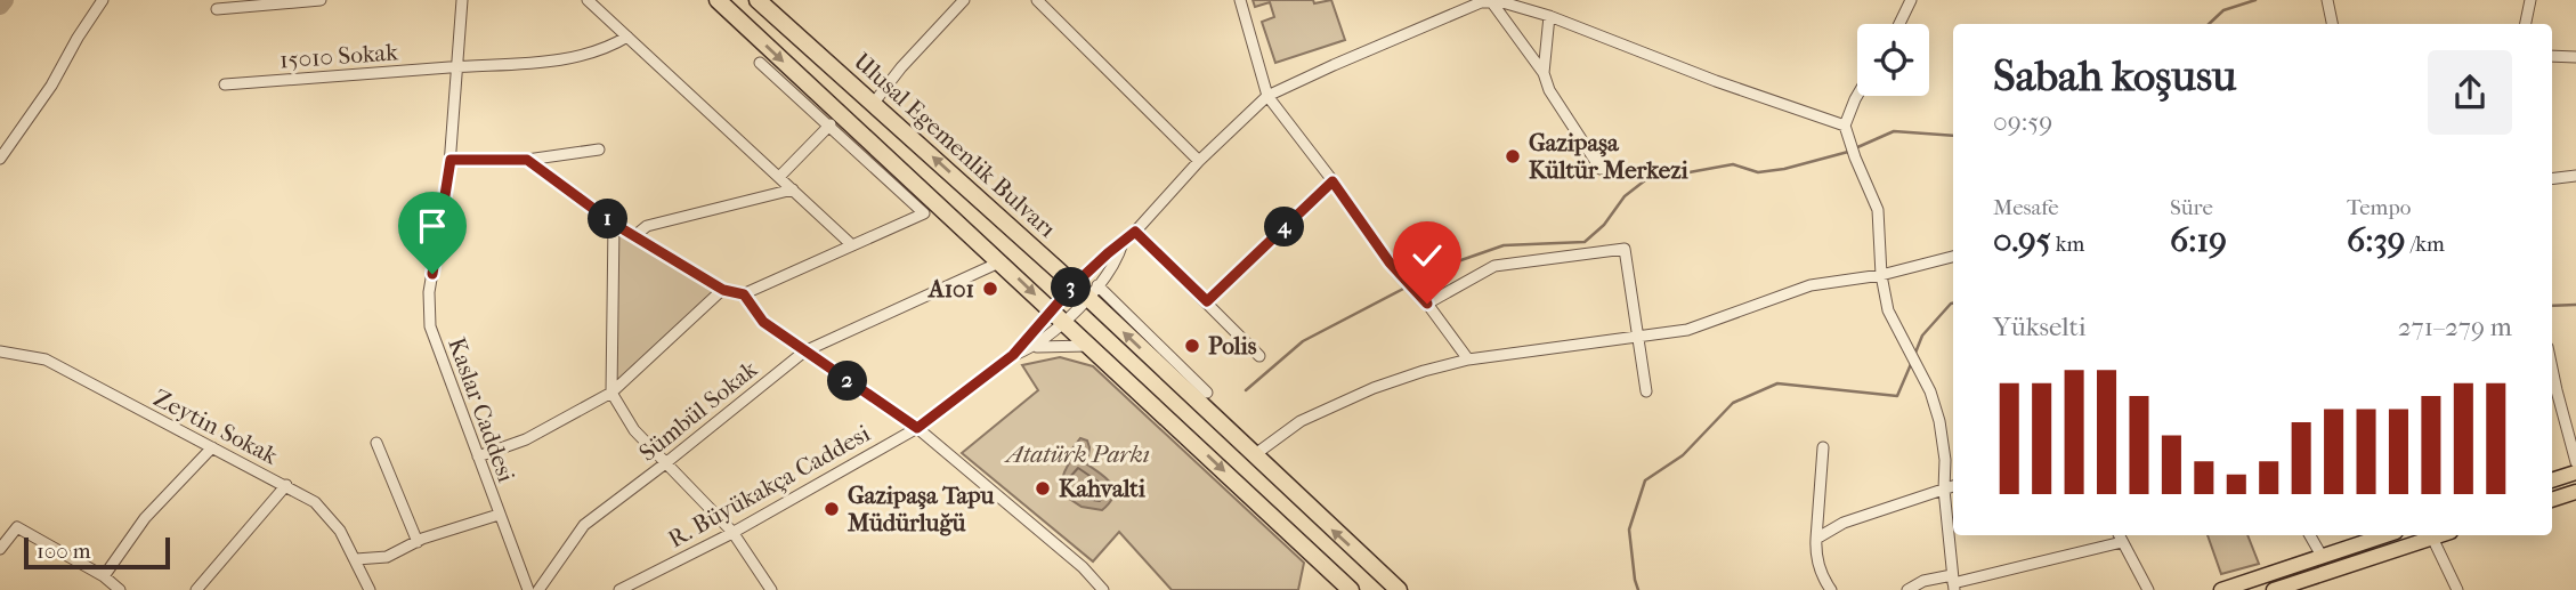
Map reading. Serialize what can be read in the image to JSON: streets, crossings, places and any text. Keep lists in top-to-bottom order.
{
  "streets": {
    "highway": ["Ulusal Egemenlik Bulvarı"],
    "street": [
      "15010 Sokak",
      "Kaslar Caddesi",
      "Sümbül Sokak",
      "Zeytin Sokak",
      "R. Büyükakça Caddesi"
    ]
  },
  "crossings": [
    ["15010 Sokak", "Kaslar Caddesi"],
    ["Ulusal Egemenlik Bulvarı", "R. Büyükakça Caddesi"]
  ],
  "parks": ["Atatürk Parkı"],
  "places": [
    "Gazipaşa Kültür Merkezi",
    "A101",
    "Polis",
    "Kahvalti",
    "Gazipaşa Tapu Müdürluğü"
  ],
  "scale_bar": "100 m",
  "page": {
    "heading": ["Sabah koşusu", "09:59"],
    "stats": [
      ["Mesafe", "0.95 km"],
      ["Süre", "6:19"],
      ["Tempo", "6:39 /km"]
    ],
    "pins": [
      "1",
      "4",
      "3",
      "2"
    ],
    "chart": ["Yükselti", "271–279 m"],
    "scale": "100 m"
  }
}
